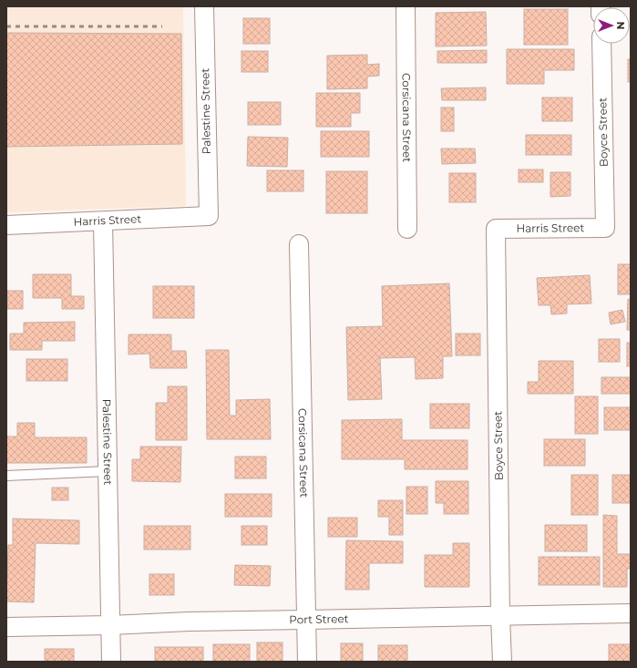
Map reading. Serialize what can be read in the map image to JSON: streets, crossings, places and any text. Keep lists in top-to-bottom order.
{
  "streets": {
    "street": [
      "Palestine Street",
      "Corsicana Street",
      "Boyce Street",
      "Harris Street",
      "Port Street"
    ]
  },
  "crossings": [
    ["Palestine Street", "Harris Street"],
    ["Palestine Street", "Port Street"],
    ["Corsicana Street", "Port Street"],
    ["Boyce Street", "Harris Street"],
    ["Boyce Street", "Port Street"]
  ],
  "north": "right"
}
